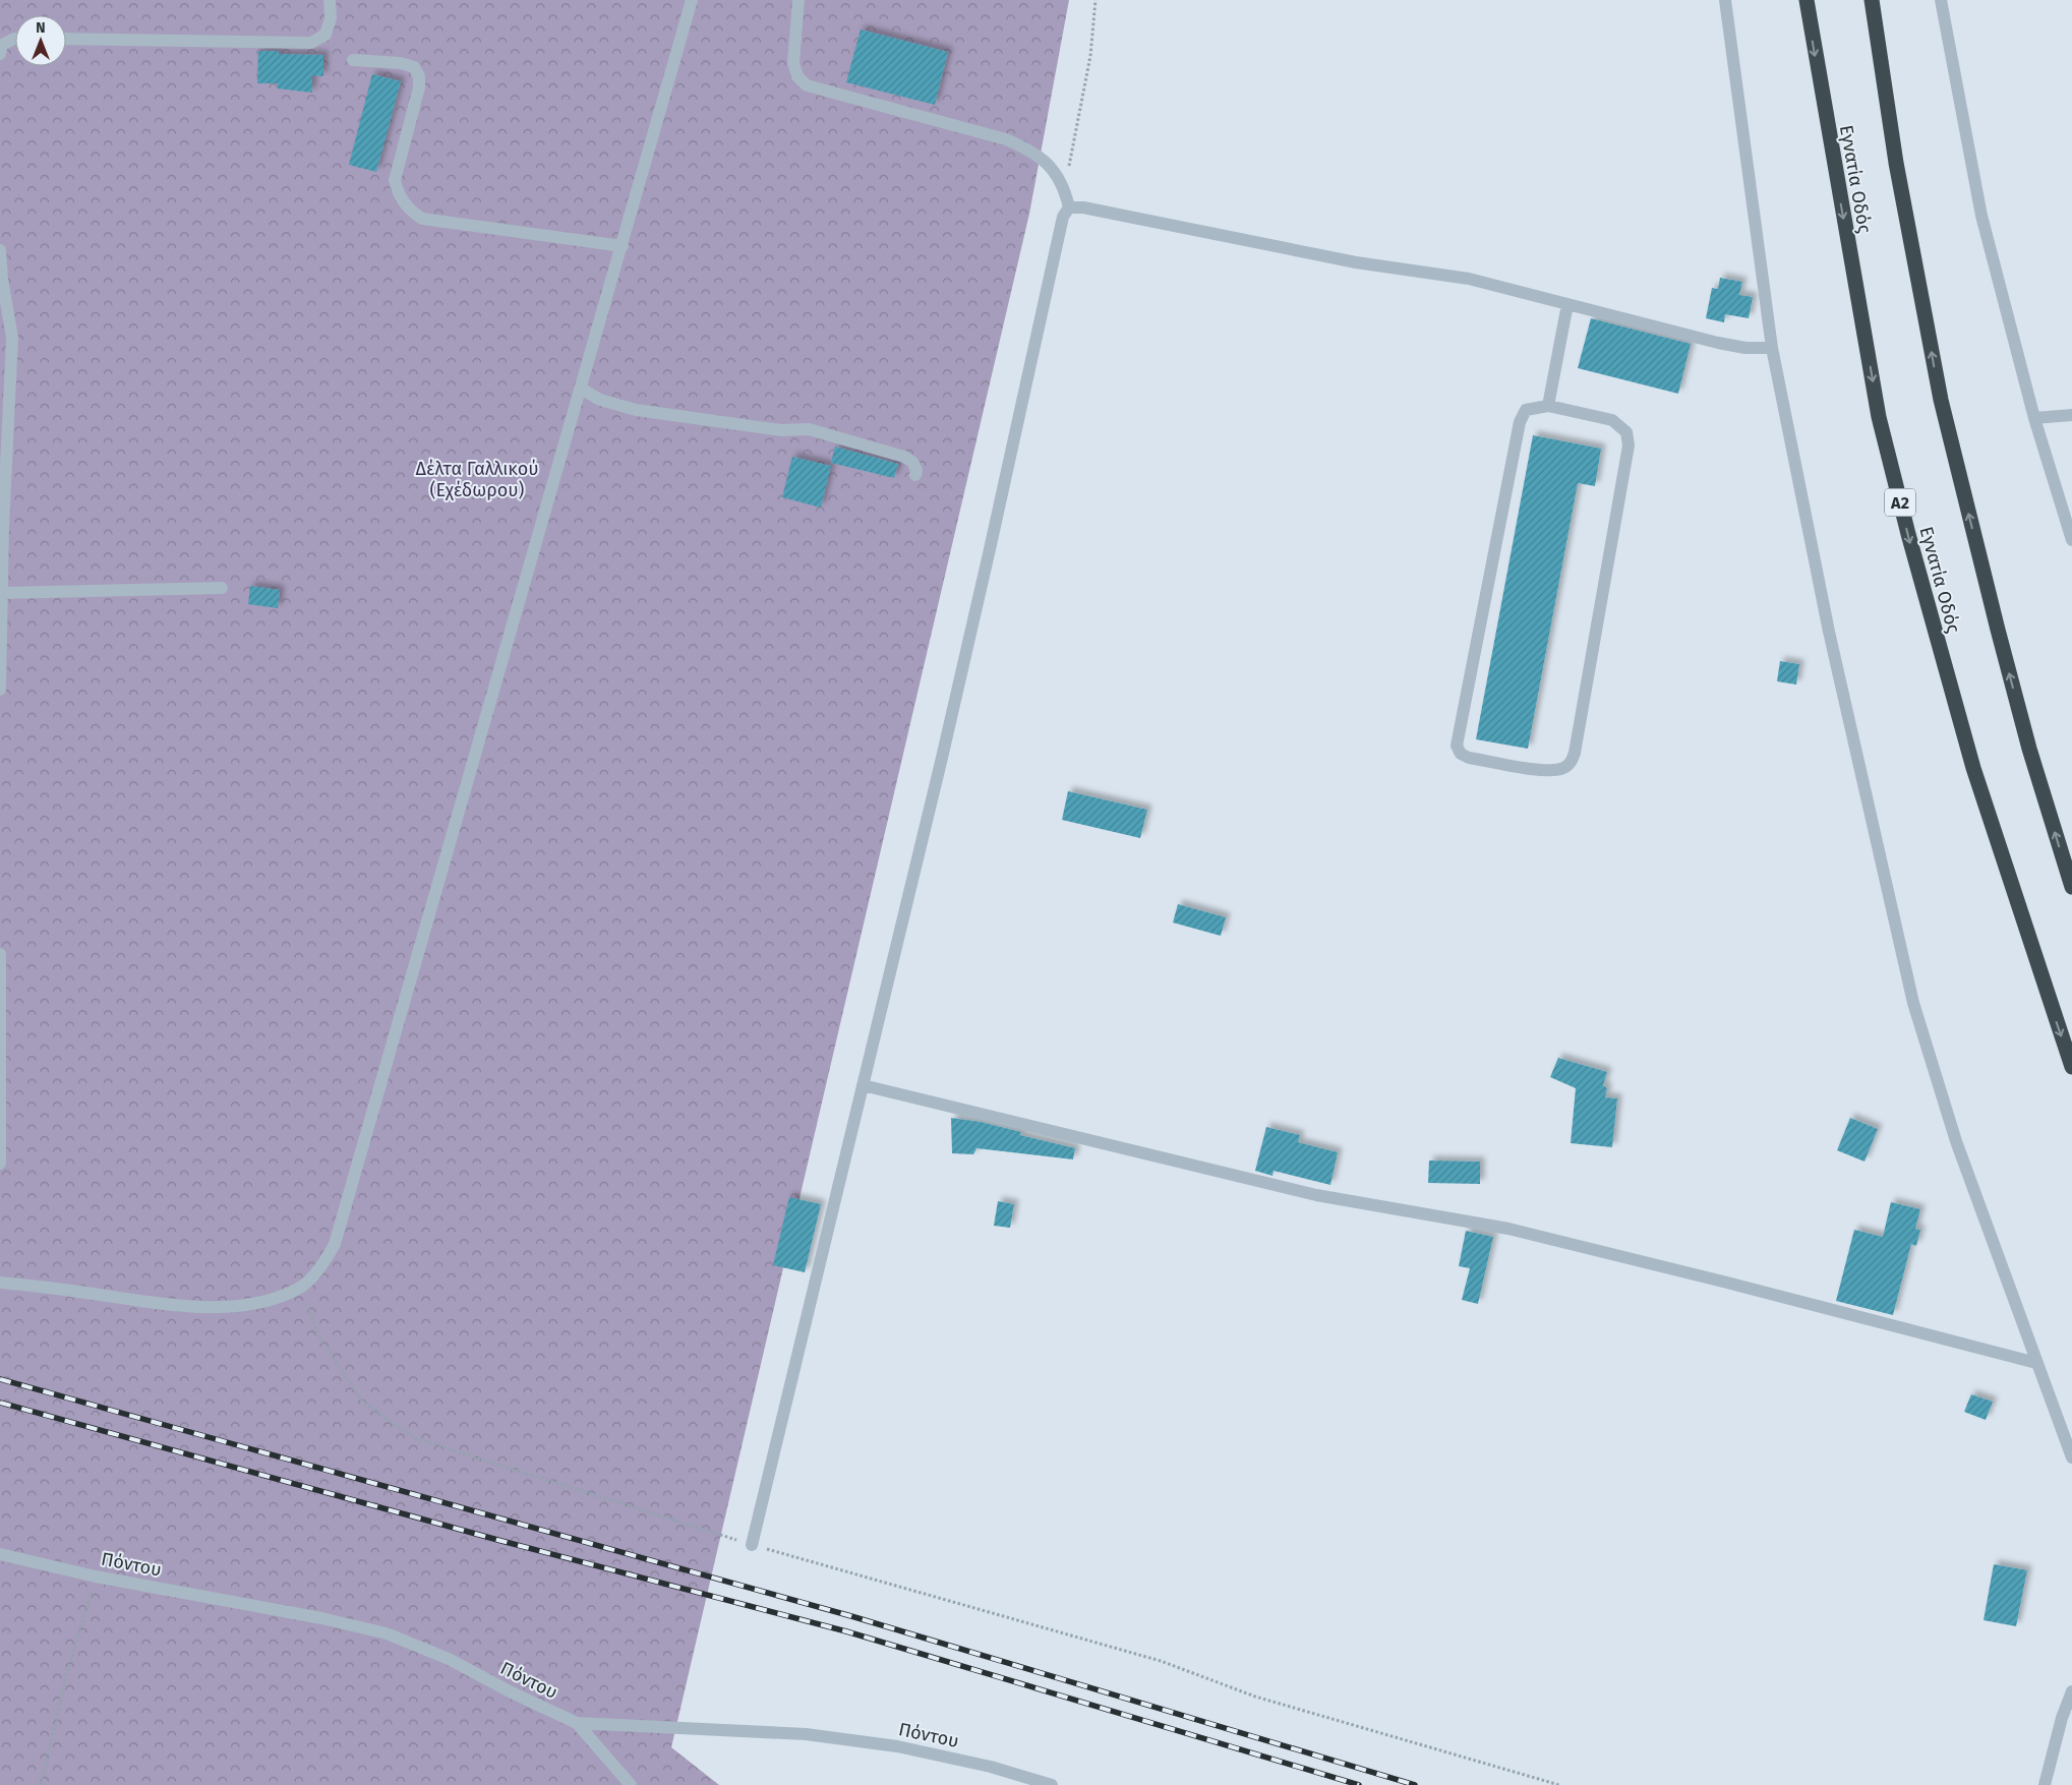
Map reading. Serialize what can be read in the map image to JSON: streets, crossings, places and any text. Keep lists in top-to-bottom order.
{
  "streets": {
    "highway": ["Εγνατία Οδός", "Α2"],
    "street": ["Πόντου"]
  },
  "parks": ["Δέλτα Γαλλικού (Εχέδωρου)"],
  "north": "top"
}
